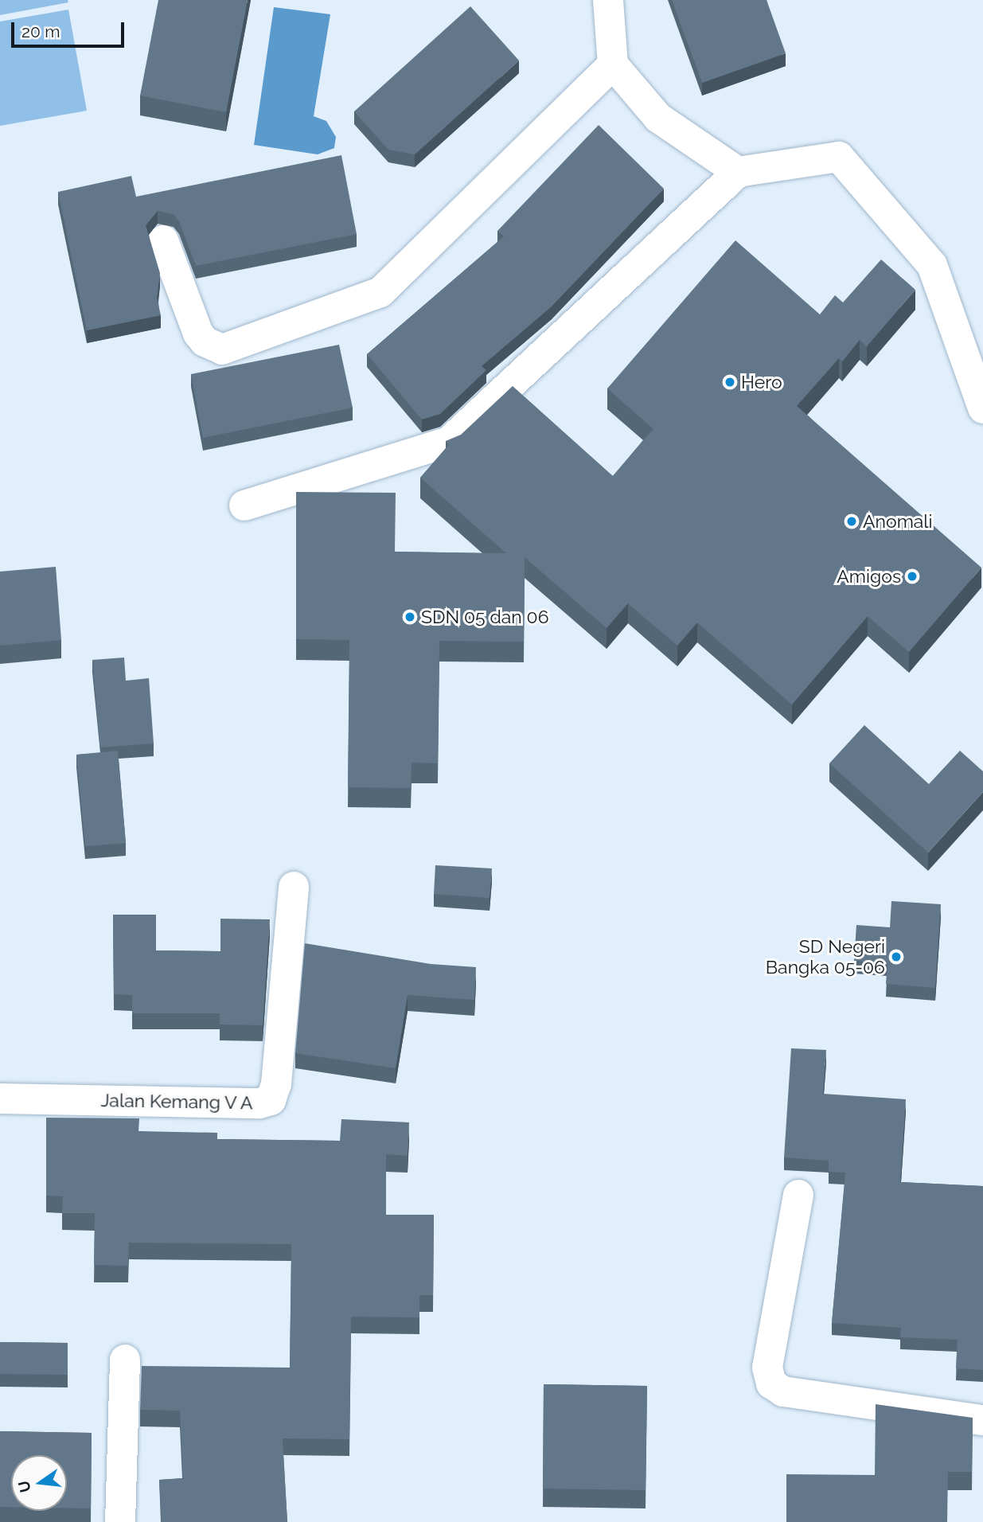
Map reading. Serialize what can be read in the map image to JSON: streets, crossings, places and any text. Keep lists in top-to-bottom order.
{
  "streets": {
    "street": ["Jalan Kemang V A"]
  },
  "places": [
    "Hero",
    "Anomali",
    "Amigos",
    "SDN 05 dan 06",
    "SD Negeri Bangka 05-06"
  ],
  "scale_bar": "20 m",
  "north": "left"
}
